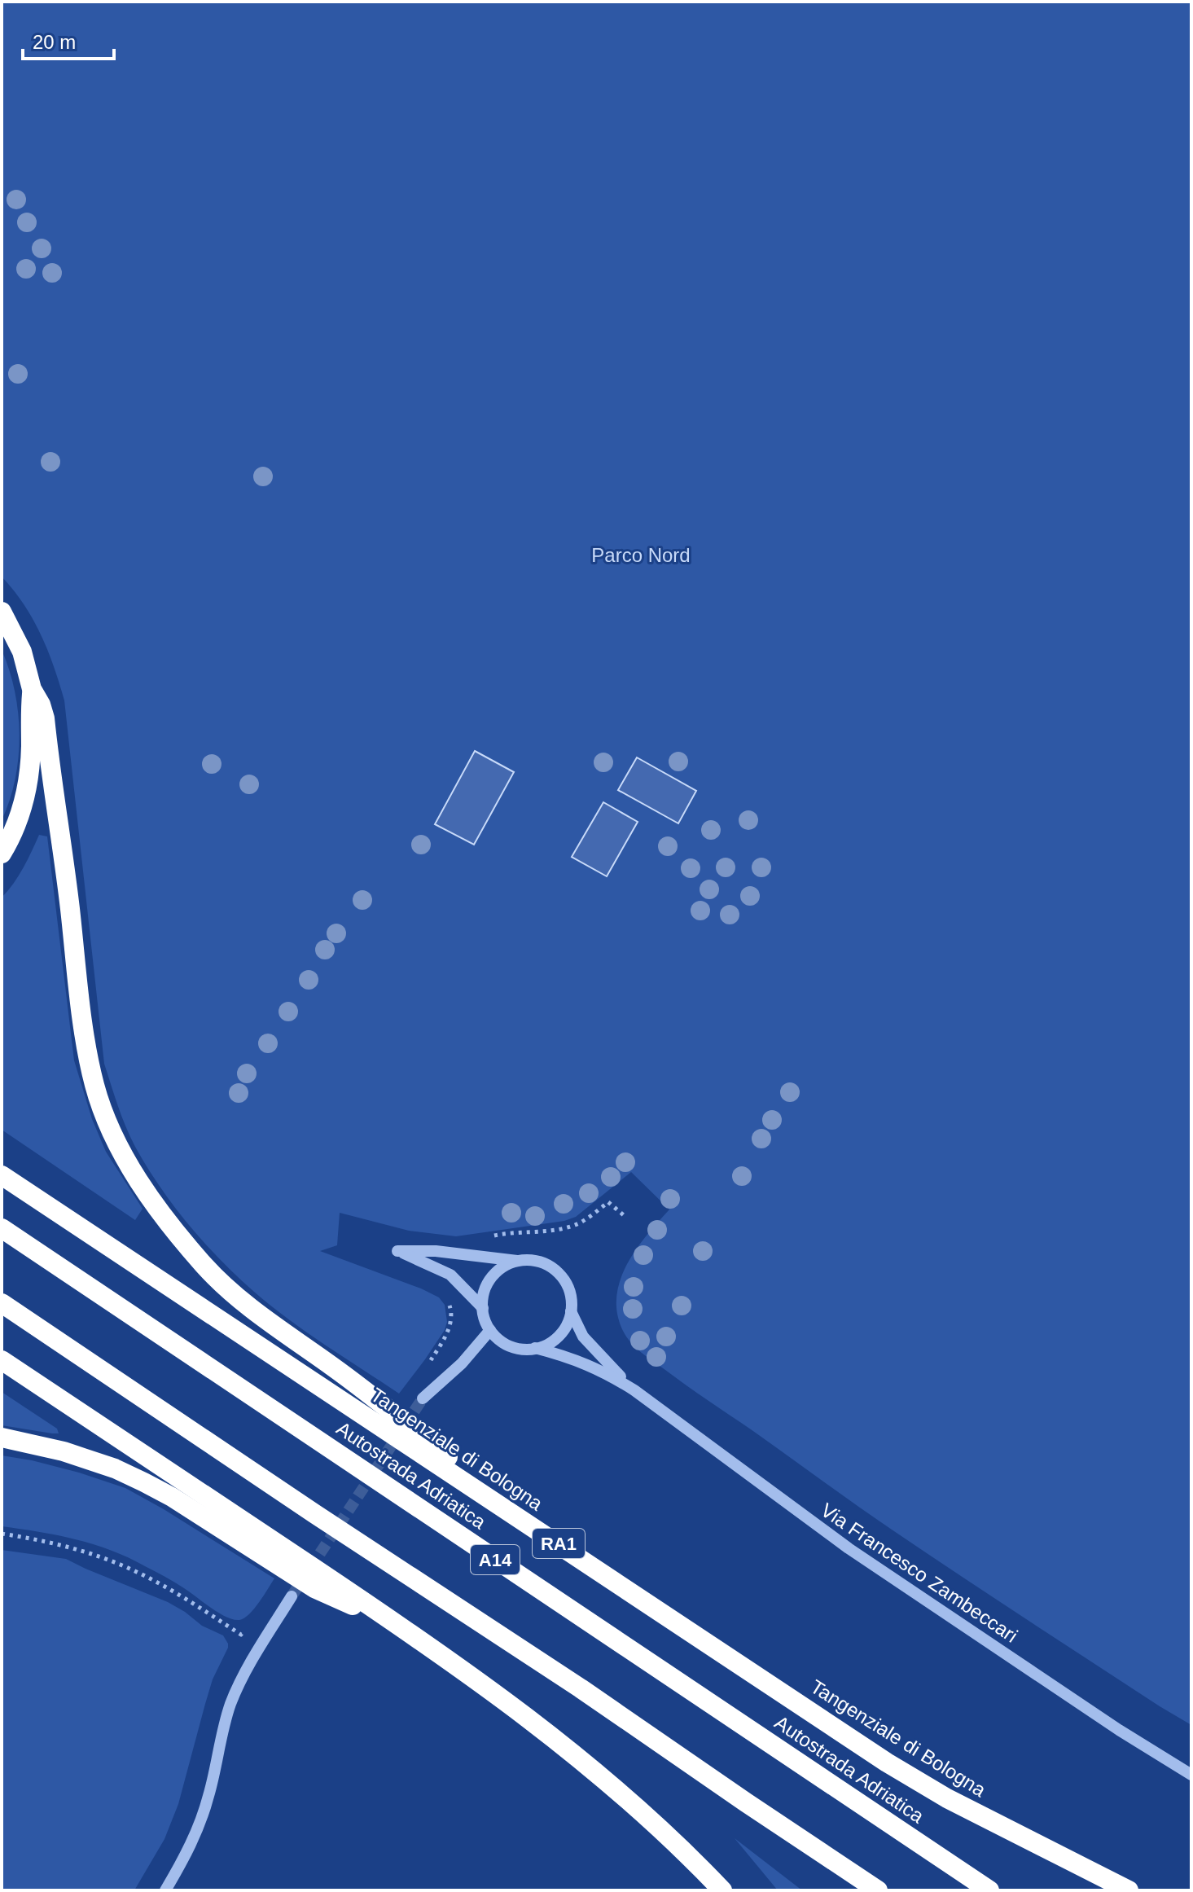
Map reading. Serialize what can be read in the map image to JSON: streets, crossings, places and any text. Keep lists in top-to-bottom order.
{
  "streets": {
    "highway": [
      "Tangenziale di Bologna",
      "Autostrada Adriatica",
      "RA1",
      "A14"
    ],
    "street": ["Via Francesco Zambeccari"]
  },
  "parks": ["Parco Nord"],
  "scale_bar": "20 m"
}
